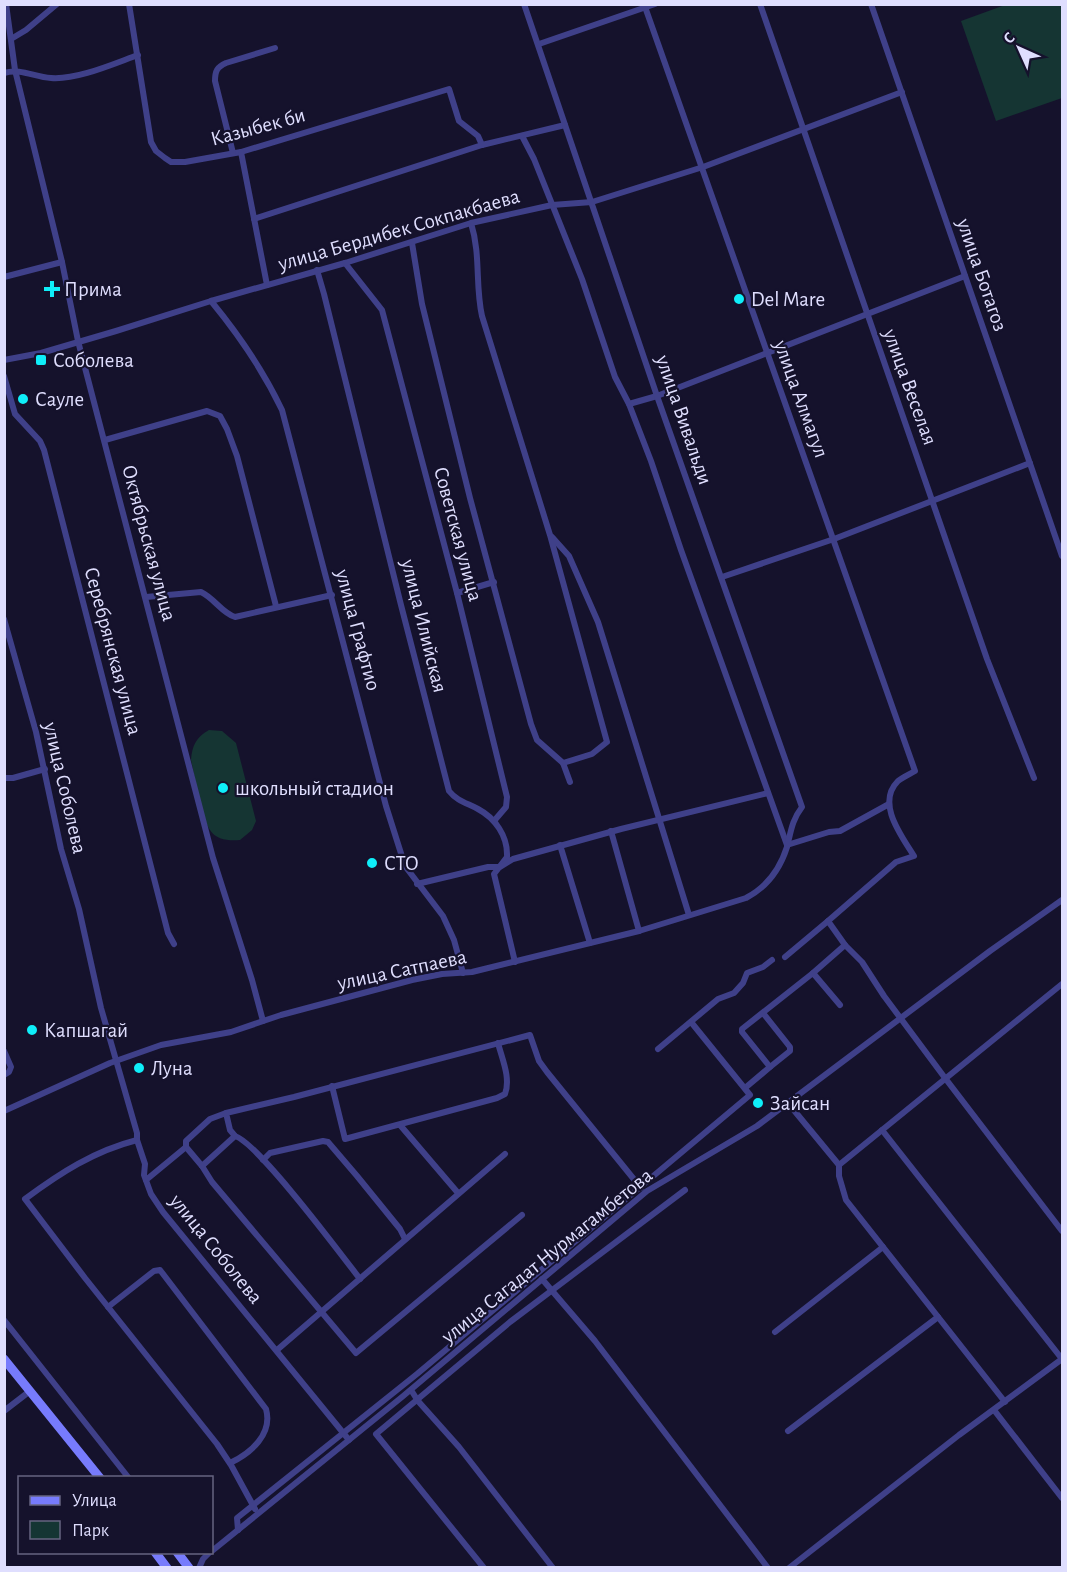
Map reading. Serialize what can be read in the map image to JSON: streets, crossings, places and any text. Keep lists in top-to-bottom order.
{
  "streets": {
    "street": [
      "Казыбек би",
      "улица Бердибек Сокпакбаева",
      "улица Ботагоз",
      "улица Веселая",
      "улица Алмагул",
      "улица Вивальди",
      "Советская улица",
      "Октябрьская улица",
      "улица Илийская",
      "улица Графтио",
      "Серебрянская улица",
      "улица Соболева",
      "улица Сатпаева",
      "улица Сагадат Нурмагамбетова"
    ]
  },
  "crossings": [
    ["улица Бердибек Сокпакбаева", "улица Ботагоз"],
    ["улица Бердибек Сокпакбаева", "улица Веселая"],
    ["улица Бердибек Сокпакбаева", "улица Алмагул"],
    ["улица Бердибек Сокпакбаева", "улица Вивальди"],
    ["улица Бердибек Сокпакбаева", "Советская улица"],
    ["улица Бердибек Сокпакбаева", "Октябрьская улица"],
    ["улица Бердибек Сокпакбаева", "улица Илийская"],
    ["улица Бердибек Сокпакбаева", "улица Графтио"],
    ["улица Вивальди", "улица Сатпаева"],
    ["Советская улица", "улица Илийская"],
    ["Октябрьская улица", "улица Сатпаева"],
    ["улица Графтио", "улица Сатпаева"],
    ["улица Соболева", "улица Сатпаева"],
    ["улица Соболева", "улица Сагадат Нурмагамбетова"]
  ],
  "places": {
    "health": ["Прима"],
    "other": [
      "Del Mare",
      "Сауле",
      "школьный стадион",
      "СТО",
      "Капшагай",
      "Луна",
      "Зайсан"
    ],
    "transit": ["Соболева"]
  },
  "legend": ["Улица", "Парк"],
  "north": "top left"
}
